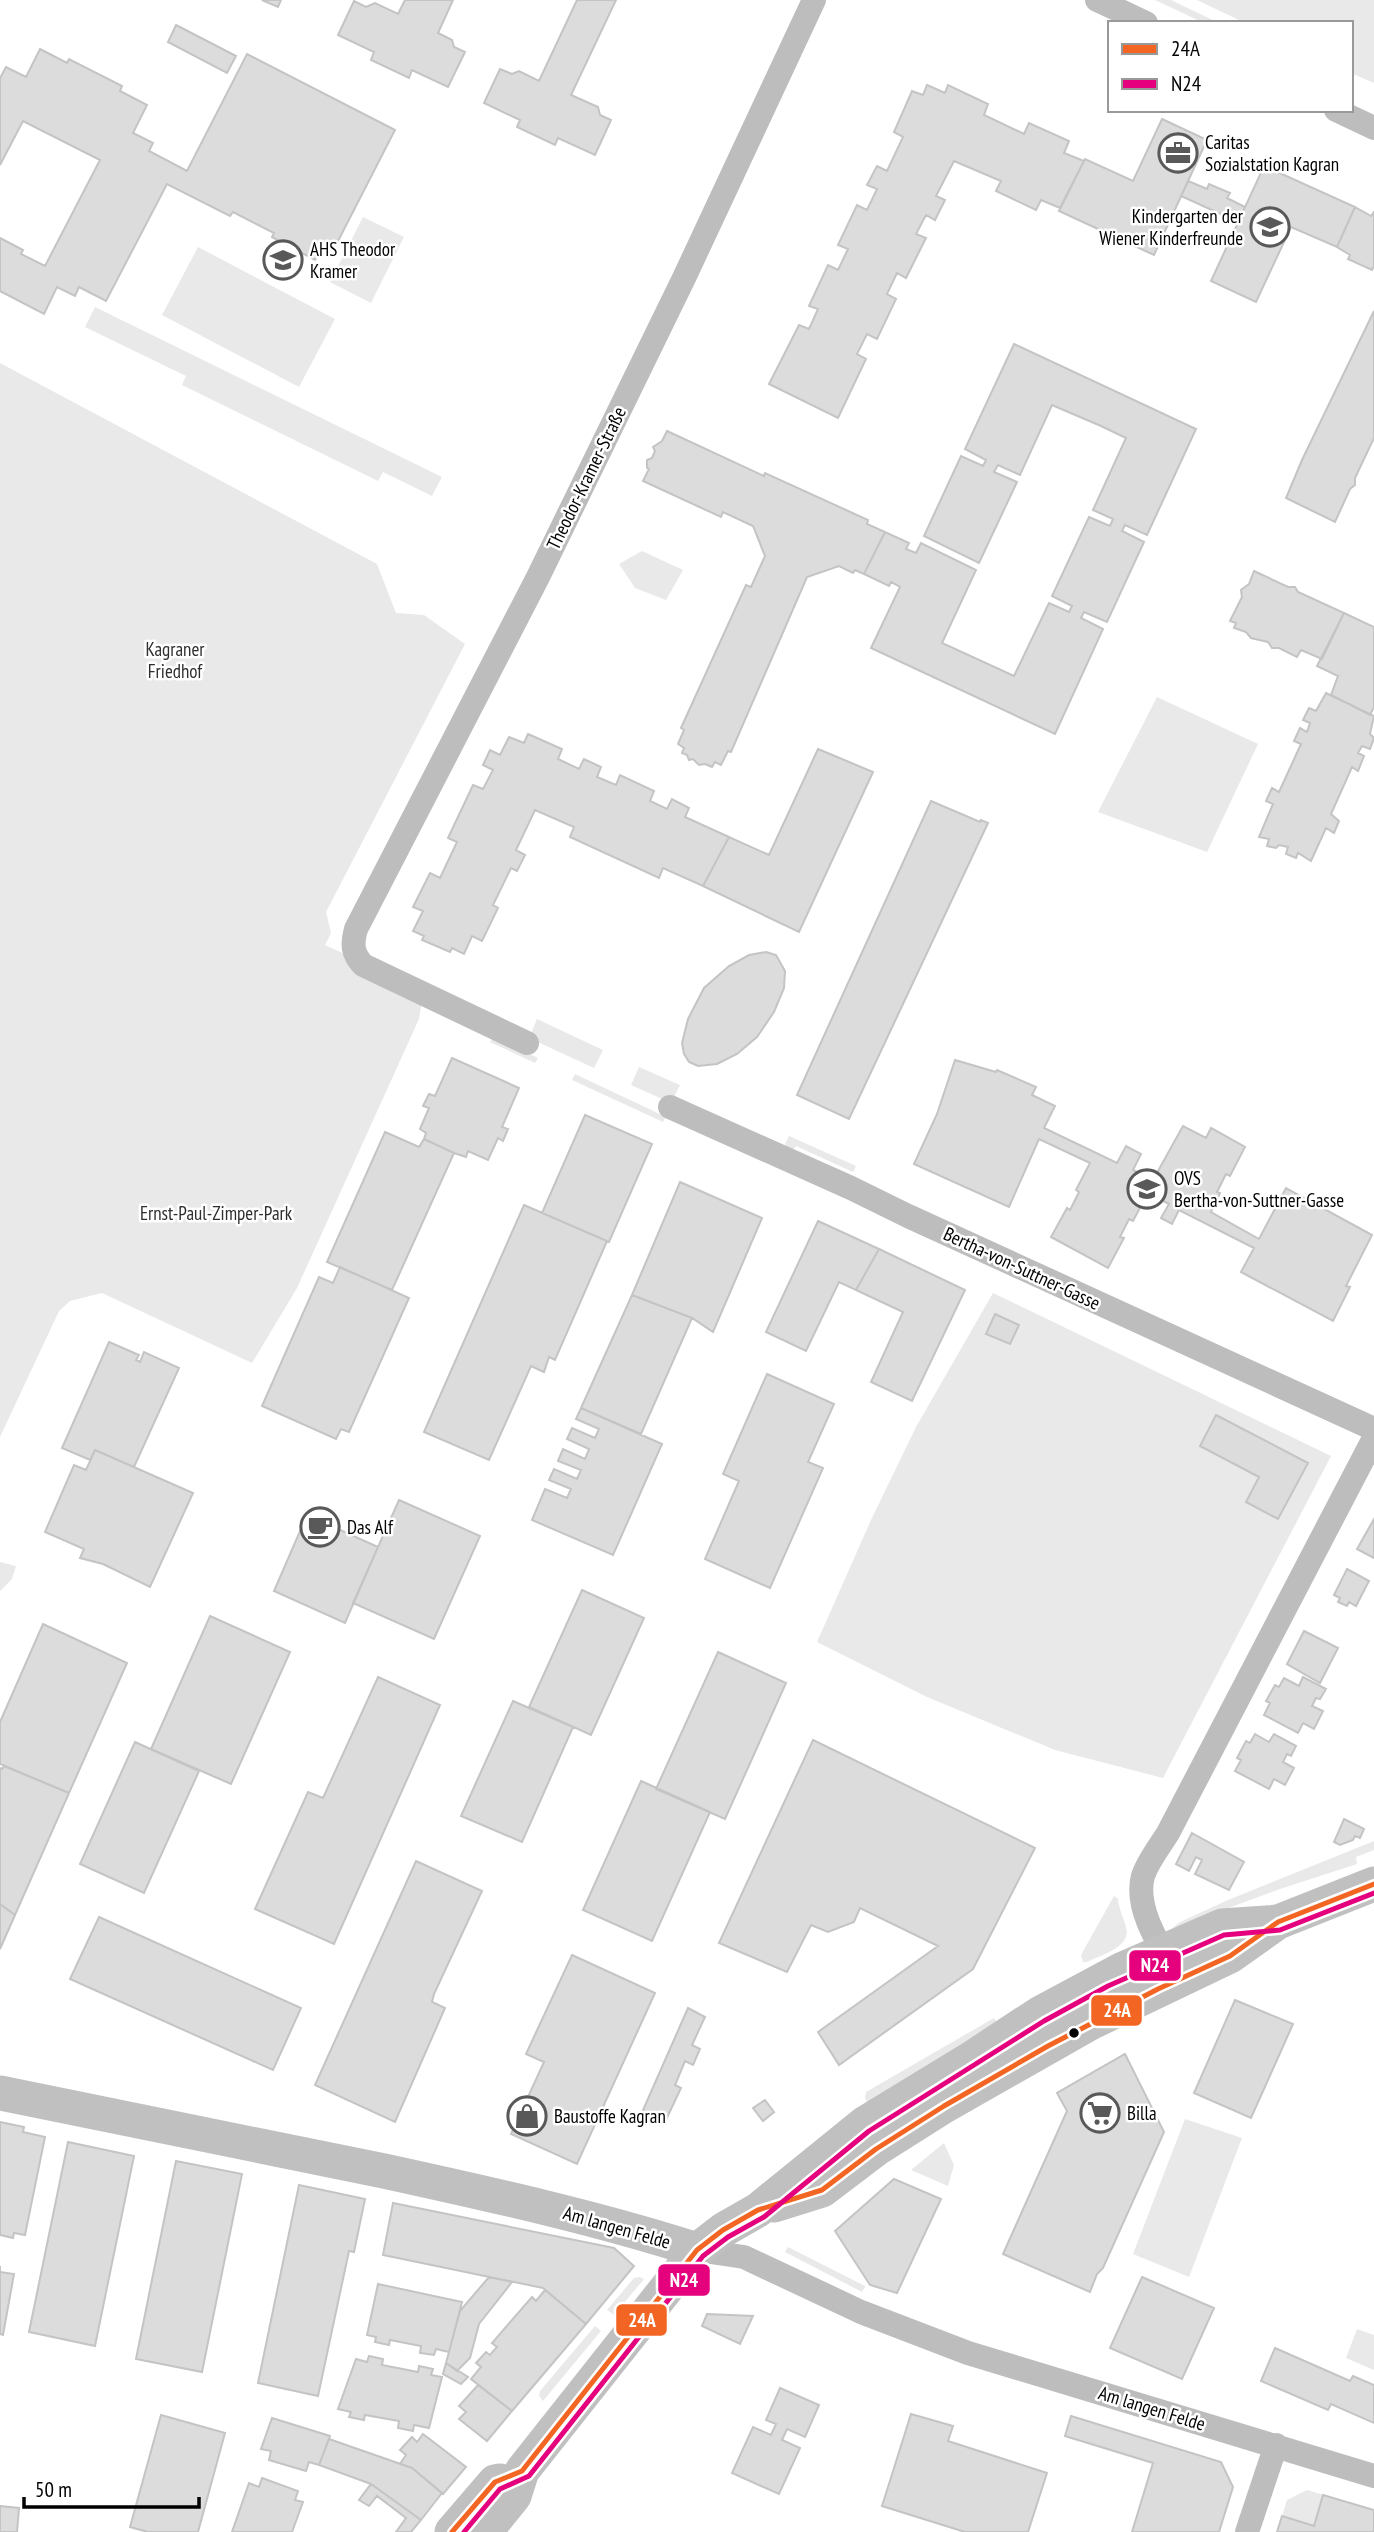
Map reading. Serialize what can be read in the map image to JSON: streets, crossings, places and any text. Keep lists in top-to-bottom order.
{
  "streets": {
    "main road": ["Am langen Felde"],
    "street": ["Theodor-Kramer-Straße", "Bertha-von-Suttner-Gasse"]
  },
  "parks": ["Kagraner Friedhof", "Ernst-Paul-Zimper-Park"],
  "places": {
    "office": ["Caritas Sozialstation Kagran"],
    "school or university": ["Kindergarten der Wiener Kinderfreunde", "AHS Theodor Kramer", "OVS Bertha-von-Suttner-Gasse"],
    "cafe": ["Das Alf"],
    "supermarket": ["Billa"],
    "shop": ["Baustoffe Kagran"]
  },
  "lines": ["transit line 24A", "transit line N24"],
  "legend": ["24A", "N24"],
  "scale_bar": "50 m"
}
